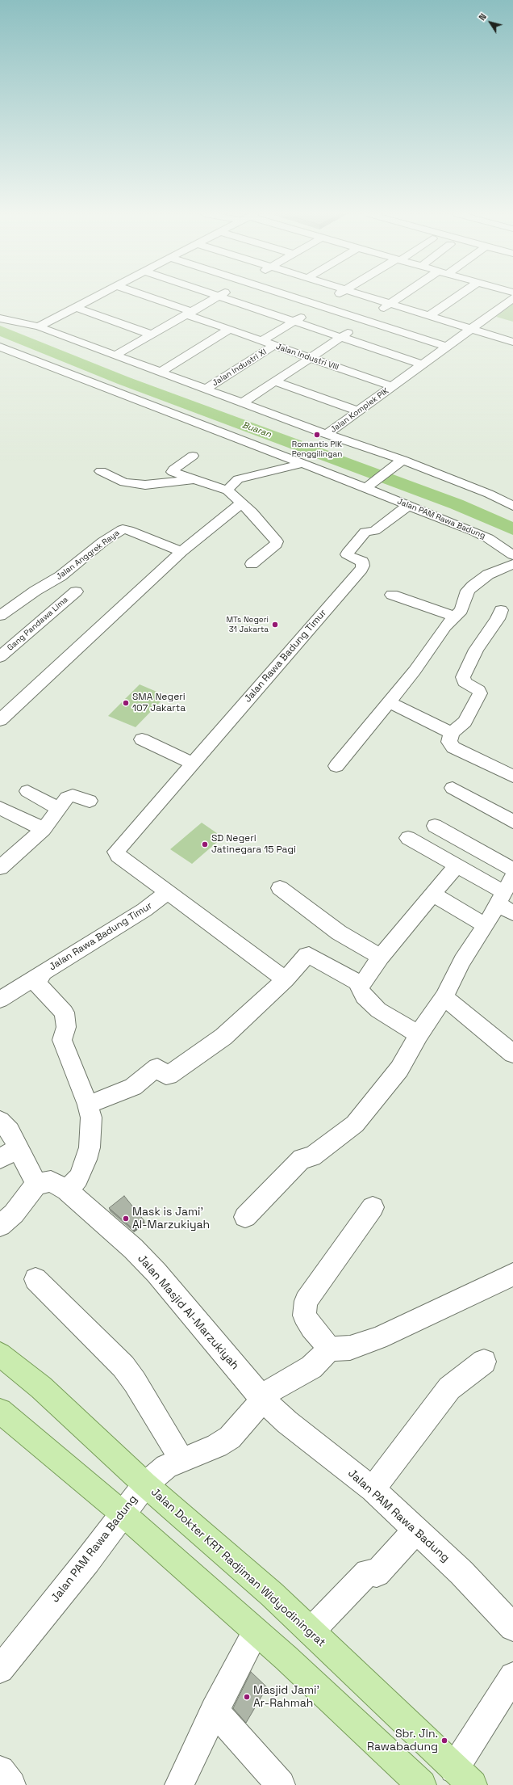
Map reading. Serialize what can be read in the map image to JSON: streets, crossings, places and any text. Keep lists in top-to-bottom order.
{
  "streets": {
    "main road": ["Jalan Dokter KRT Radjiman Widyodiningrat"],
    "street": [
      "Jalan Industri VIII",
      "Jalan Industri XI",
      "Jalan Komplek PIK",
      "Jalan PAM Rawa Badung",
      "Jalan Anggrek Raya",
      "Gang Pandawa Lima",
      "Jalan Rawa Badung Timur",
      "Jalan Masjid Al-Marzukiyah"
    ]
  },
  "crossings": [
    ["Jalan Industri VIII", "Jalan Industri XI"],
    ["Jalan Industri VIII", "Jalan Komplek PIK"],
    ["Jalan Industri XI", "Jalan Komplek PIK"],
    ["Jalan PAM Rawa Badung", "Jalan Rawa Badung Timur"],
    ["Jalan PAM Rawa Badung", "Jalan Masjid Al-Marzukiyah"],
    ["Jalan PAM Rawa Badung", "Jalan Dokter KRT Radjiman Widyodiningrat"],
    ["Jalan Rawa Badung Timur", "Jalan Masjid Al-Marzukiyah"]
  ],
  "water": ["Buaran"],
  "places": [
    "Romantis PIK Penggilingan",
    "MTs Negeri 31 Jakarta",
    "SMA Negeri 107 Jakarta",
    "SD Negeri Jatinegara 15 Pagi",
    "Mask is Jami' Al-Marzukiyah",
    "Masjid Jami' Ar-Rahmah",
    "Sbr. Jln. Rawabadung"
  ],
  "north": "top left"
}
